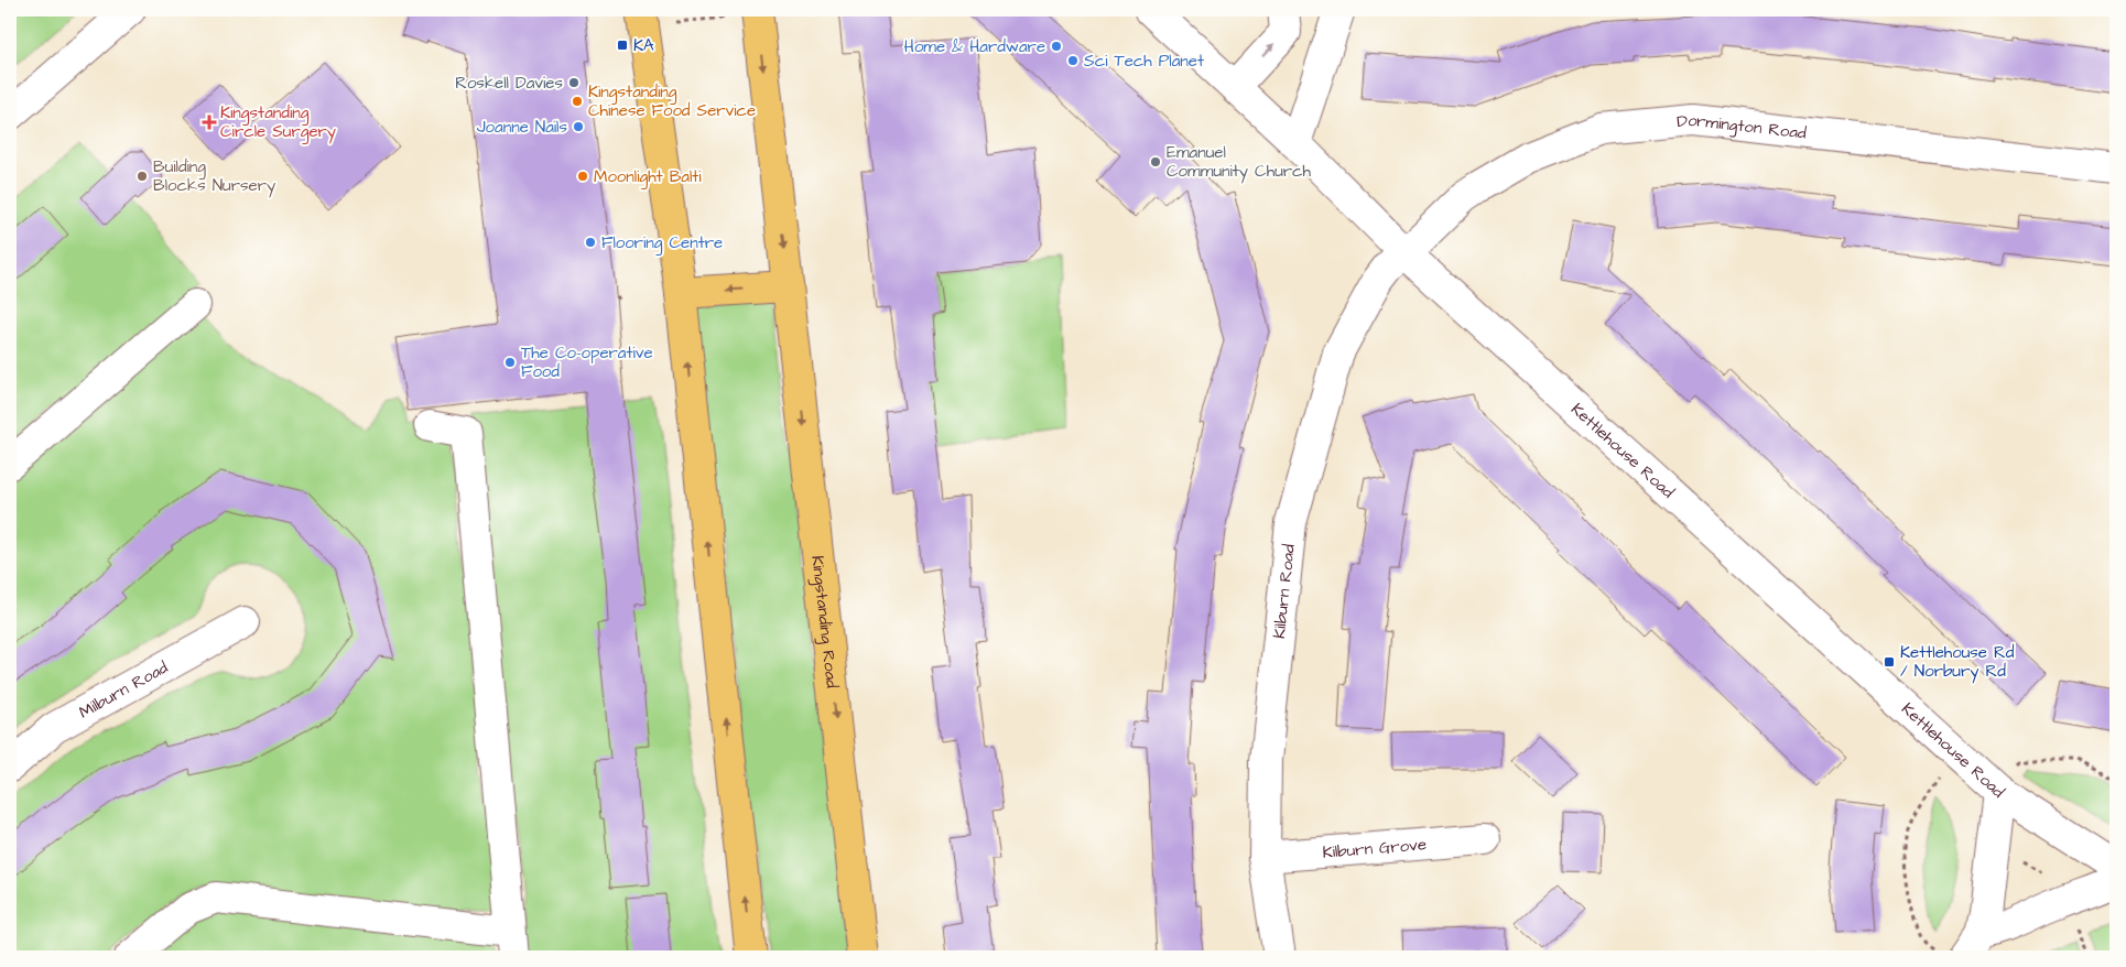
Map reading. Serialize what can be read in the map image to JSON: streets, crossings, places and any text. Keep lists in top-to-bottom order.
{
  "streets": {
    "main road": ["Kingstanding Road"],
    "street": [
      "Dormington Road",
      "Kettlehouse Road",
      "Kilburn Road",
      "Milburn Road",
      "Kilburn Grove"
    ]
  },
  "crossings": [
    ["Dormington Road", "Kettlehouse Road"],
    ["Dormington Road", "Kilburn Road"],
    ["Kettlehouse Road", "Kilburn Road"],
    ["Kilburn Road", "Kilburn Grove"]
  ],
  "places": {
    "transit": ["KA", "Kettlehouse Rd / Norbury Rd"],
    "other": [
      "Home & Hardware",
      "Sci Tech Planet",
      "Roskell Davies",
      "Kingstanding Chinese Food Service",
      "Joanne Nails",
      "Emanuel Community Church",
      "Building Blocks Nursery",
      "Moonlight Balti",
      "Flooring Centre",
      "The Co-operative Food"
    ],
    "health": ["Kingstanding Circle Surgery"]
  }
}
